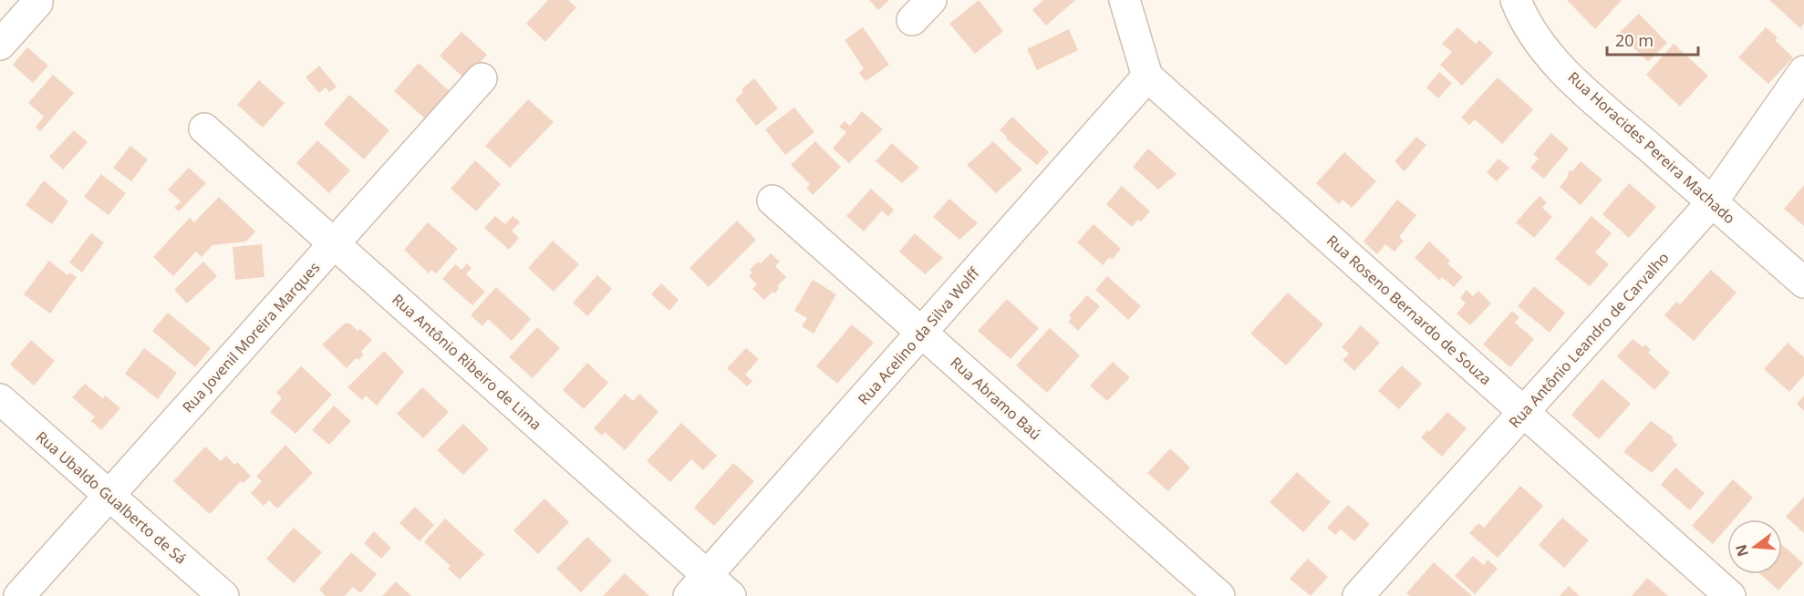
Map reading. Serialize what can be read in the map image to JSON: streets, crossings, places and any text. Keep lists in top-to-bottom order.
{
  "streets": {
    "street": [
      "Rua Horacides Pereira Machado",
      "Rua Roseno Bernardo de Souza",
      "Rua Acelino da Silva Wolff",
      "Rua Jovenil Moreira Marques",
      "Rua Antônio Leandro de Carvalho",
      "Rua Antônio Ribeiro de Lima",
      "Rua Abramo Baú",
      "Rua Ubaldo Gualberto de Sá"
    ]
  },
  "crossings": [
    ["Rua Horacides Pereira Machado", "Rua Antônio Leandro de Carvalho"],
    ["Rua Roseno Bernardo de Souza", "Rua Acelino da Silva Wolff"],
    ["Rua Roseno Bernardo de Souza", "Rua Antônio Leandro de Carvalho"],
    ["Rua Acelino da Silva Wolff", "Rua Antônio Ribeiro de Lima"],
    ["Rua Acelino da Silva Wolff", "Rua Abramo Baú"],
    ["Rua Jovenil Moreira Marques", "Rua Antônio Ribeiro de Lima"],
    ["Rua Jovenil Moreira Marques", "Rua Ubaldo Gualberto de Sá"]
  ],
  "scale_bar": "20 m",
  "north": "left"
}
